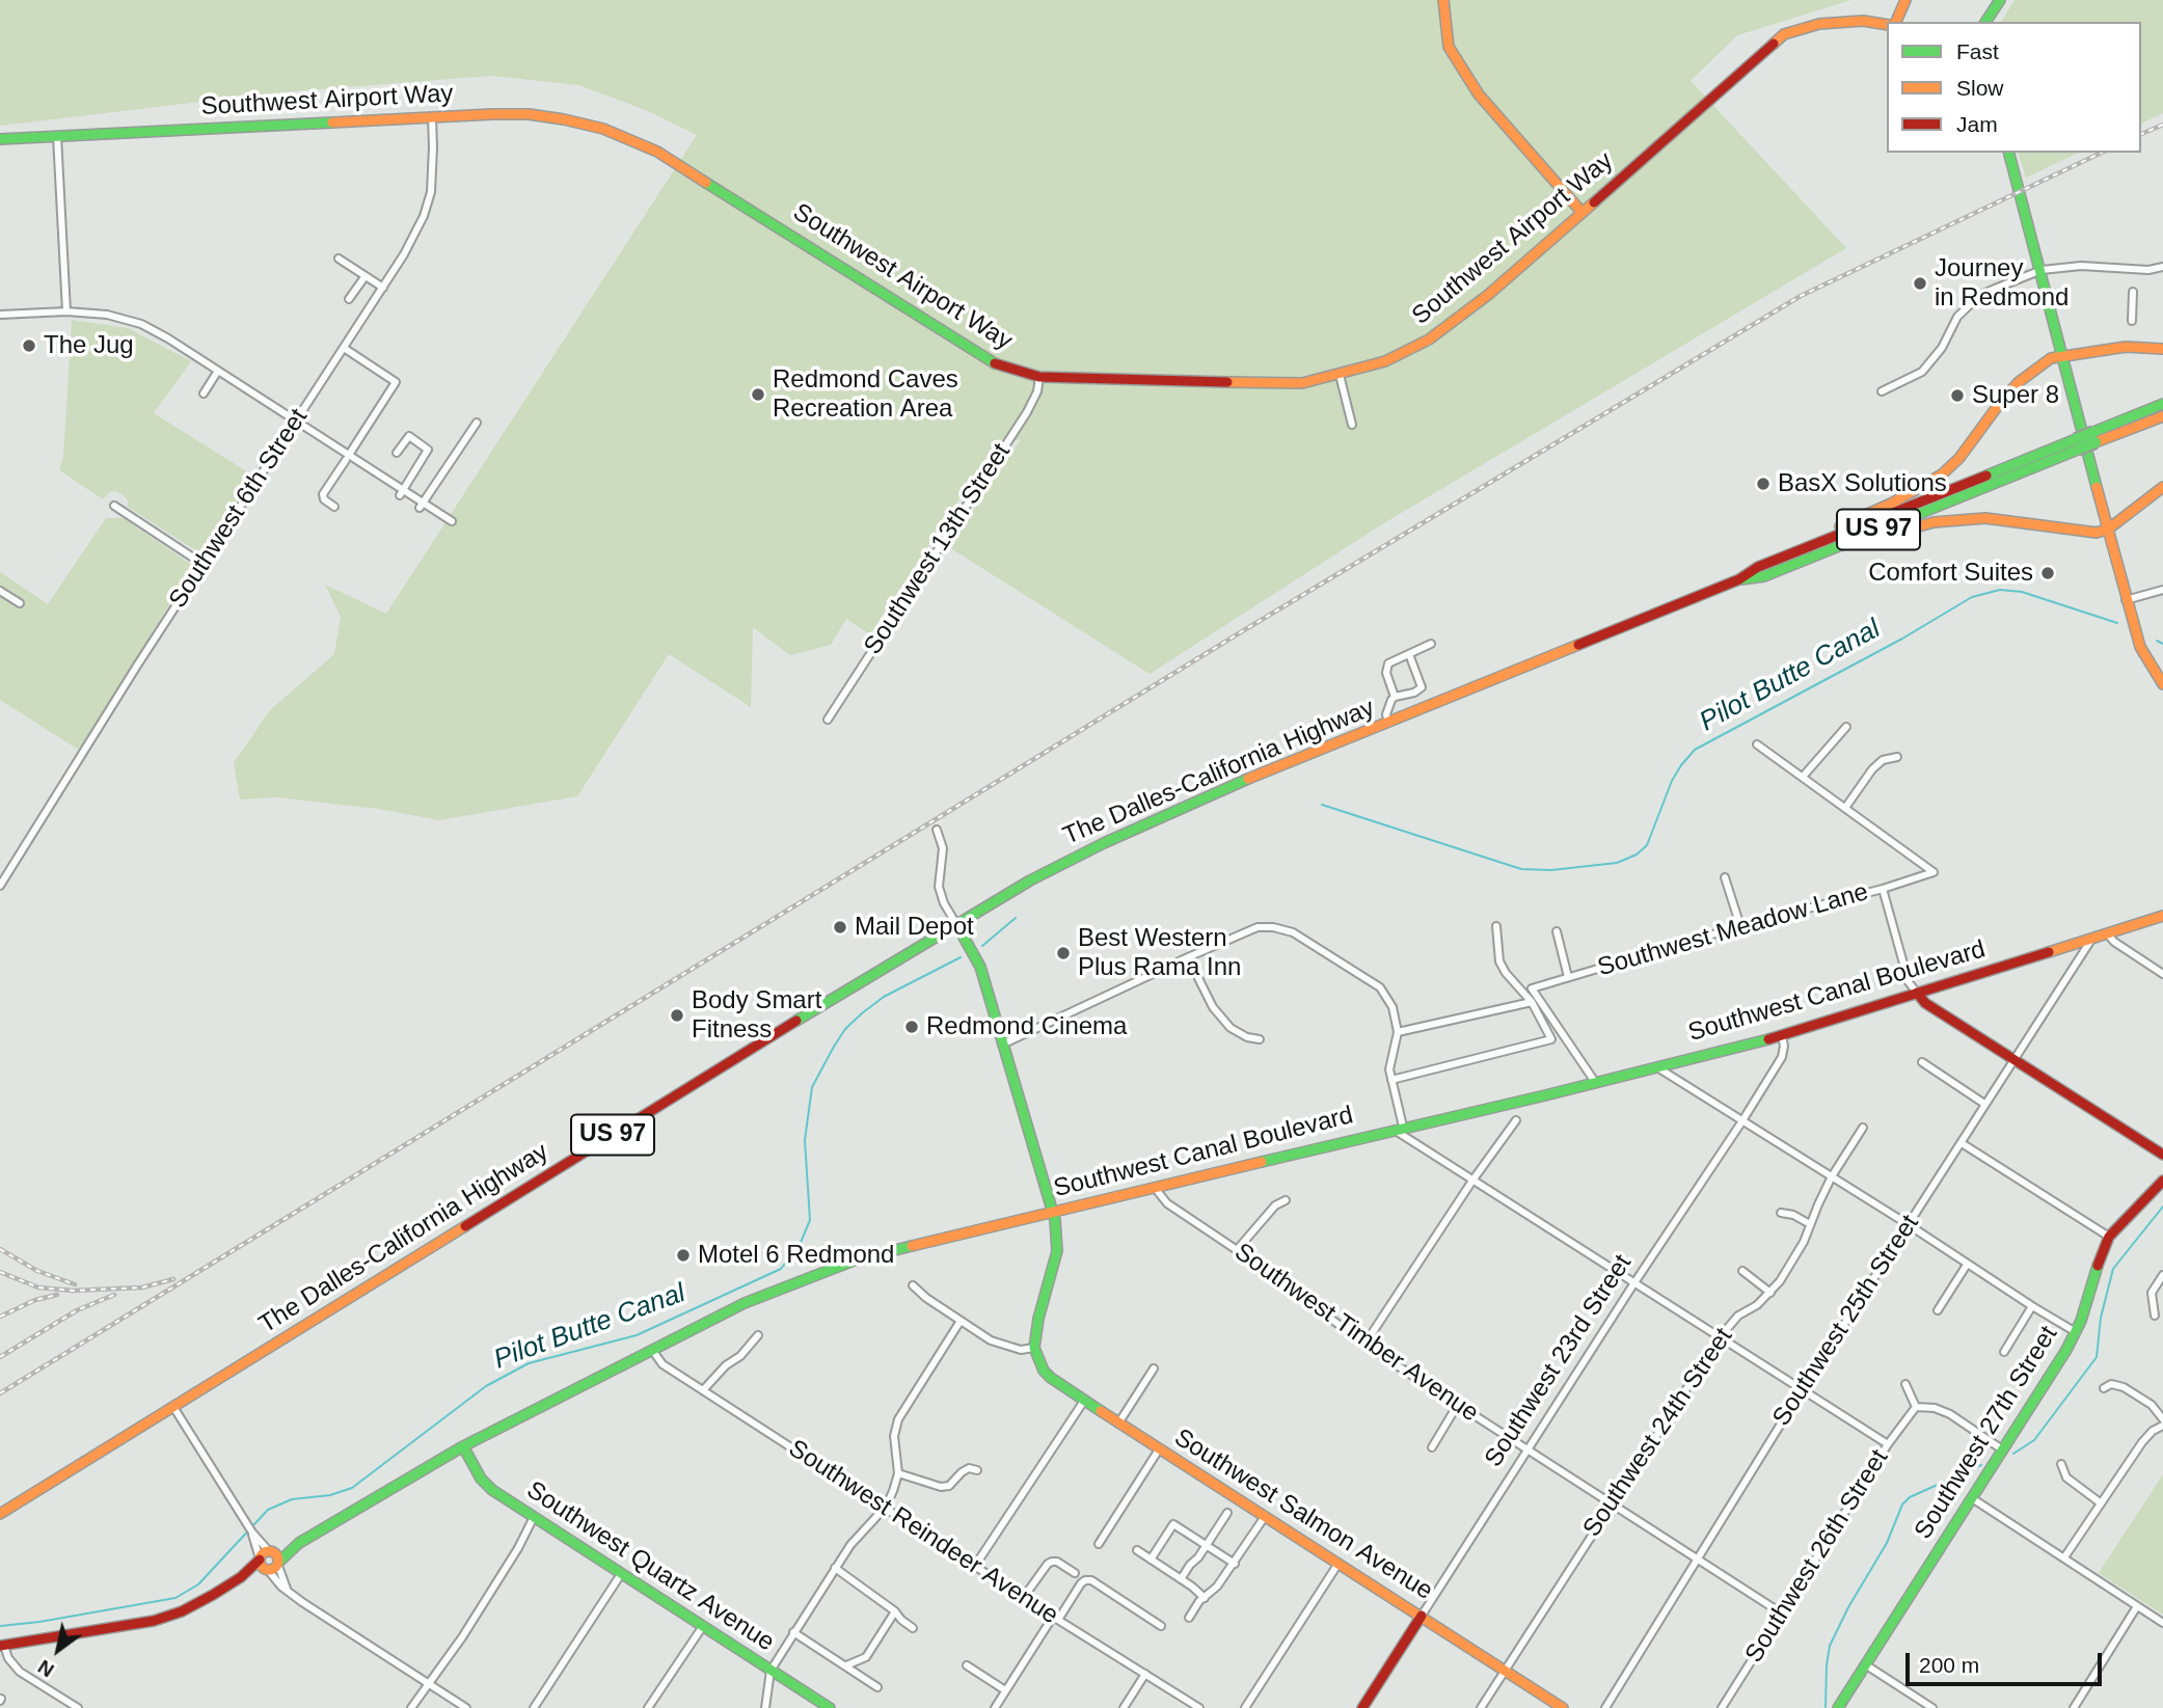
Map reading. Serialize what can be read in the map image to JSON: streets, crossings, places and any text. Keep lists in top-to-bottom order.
{
  "streets": {
    "main road": [
      "Southwest Airport Way",
      "US 97",
      "The Dalles-California Highway",
      "Southwest Canal Boulevard",
      "Southwest 23rd Street",
      "Southwest 27th Street",
      "Southwest Salmon Avenue",
      "Southwest Quartz Avenue"
    ],
    "street": [
      "Southwest 6th Street",
      "Southwest 13th Street",
      "Southwest Meadow Lane",
      "Southwest 25th Street",
      "Southwest Timber Avenue",
      "Southwest 24th Street",
      "Southwest Reindeer Avenue",
      "Southwest 26th Street"
    ]
  },
  "crossings": [
    ["Southwest Airport Way", "Southwest 6th Street"],
    ["Southwest Airport Way", "Southwest 13th Street"],
    ["Southwest Meadow Lane", "Southwest Canal Boulevard"],
    ["Southwest Canal Boulevard", "Southwest 25th Street"],
    ["Southwest Canal Boulevard", "Southwest Timber Avenue"],
    ["Southwest Canal Boulevard", "Southwest 23rd Street"],
    ["Southwest Canal Boulevard", "Southwest Reindeer Avenue"],
    ["Southwest Canal Boulevard", "Southwest Quartz Avenue"],
    ["Southwest 25th Street", "Southwest Timber Avenue"],
    ["Southwest Timber Avenue", "Southwest 23rd Street"],
    ["Southwest Timber Avenue", "Southwest 24th Street"],
    ["Southwest Timber Avenue", "Southwest 26th Street"],
    ["Southwest 23rd Street", "Southwest Salmon Avenue"],
    ["Southwest 24th Street", "Southwest Salmon Avenue"]
  ],
  "water": ["Pilot Butte Canal"],
  "places": [
    "Journey in Redmond",
    "The Jug",
    "Redmond Caves Recreation Area",
    "Super 8",
    "BasX Solutions",
    "Comfort Suites",
    "Mail Depot",
    "Best Western Plus Rama Inn",
    "Body Smart Fitness",
    "Redmond Cinema",
    "Motel 6 Redmond"
  ],
  "legend": ["Fast", "Slow", "Jam"],
  "scale_bar": "200 m",
  "north": "bottom left"
}
